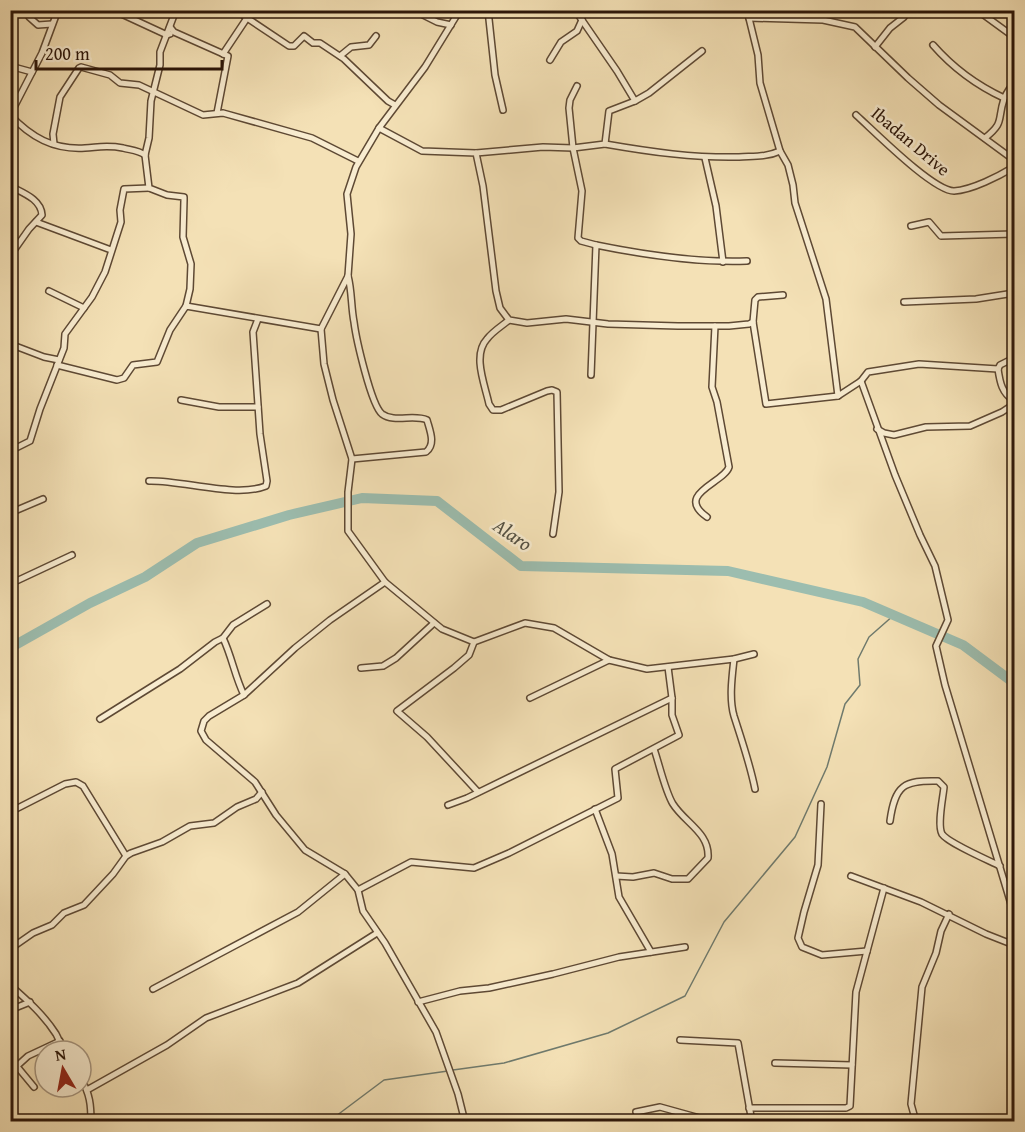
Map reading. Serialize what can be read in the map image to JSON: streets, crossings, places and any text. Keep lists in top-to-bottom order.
{
  "streets": {
    "street": ["Ibadan Drive"]
  },
  "water": ["Alaro"],
  "scale_bar": "200 m",
  "north": "top"
}
